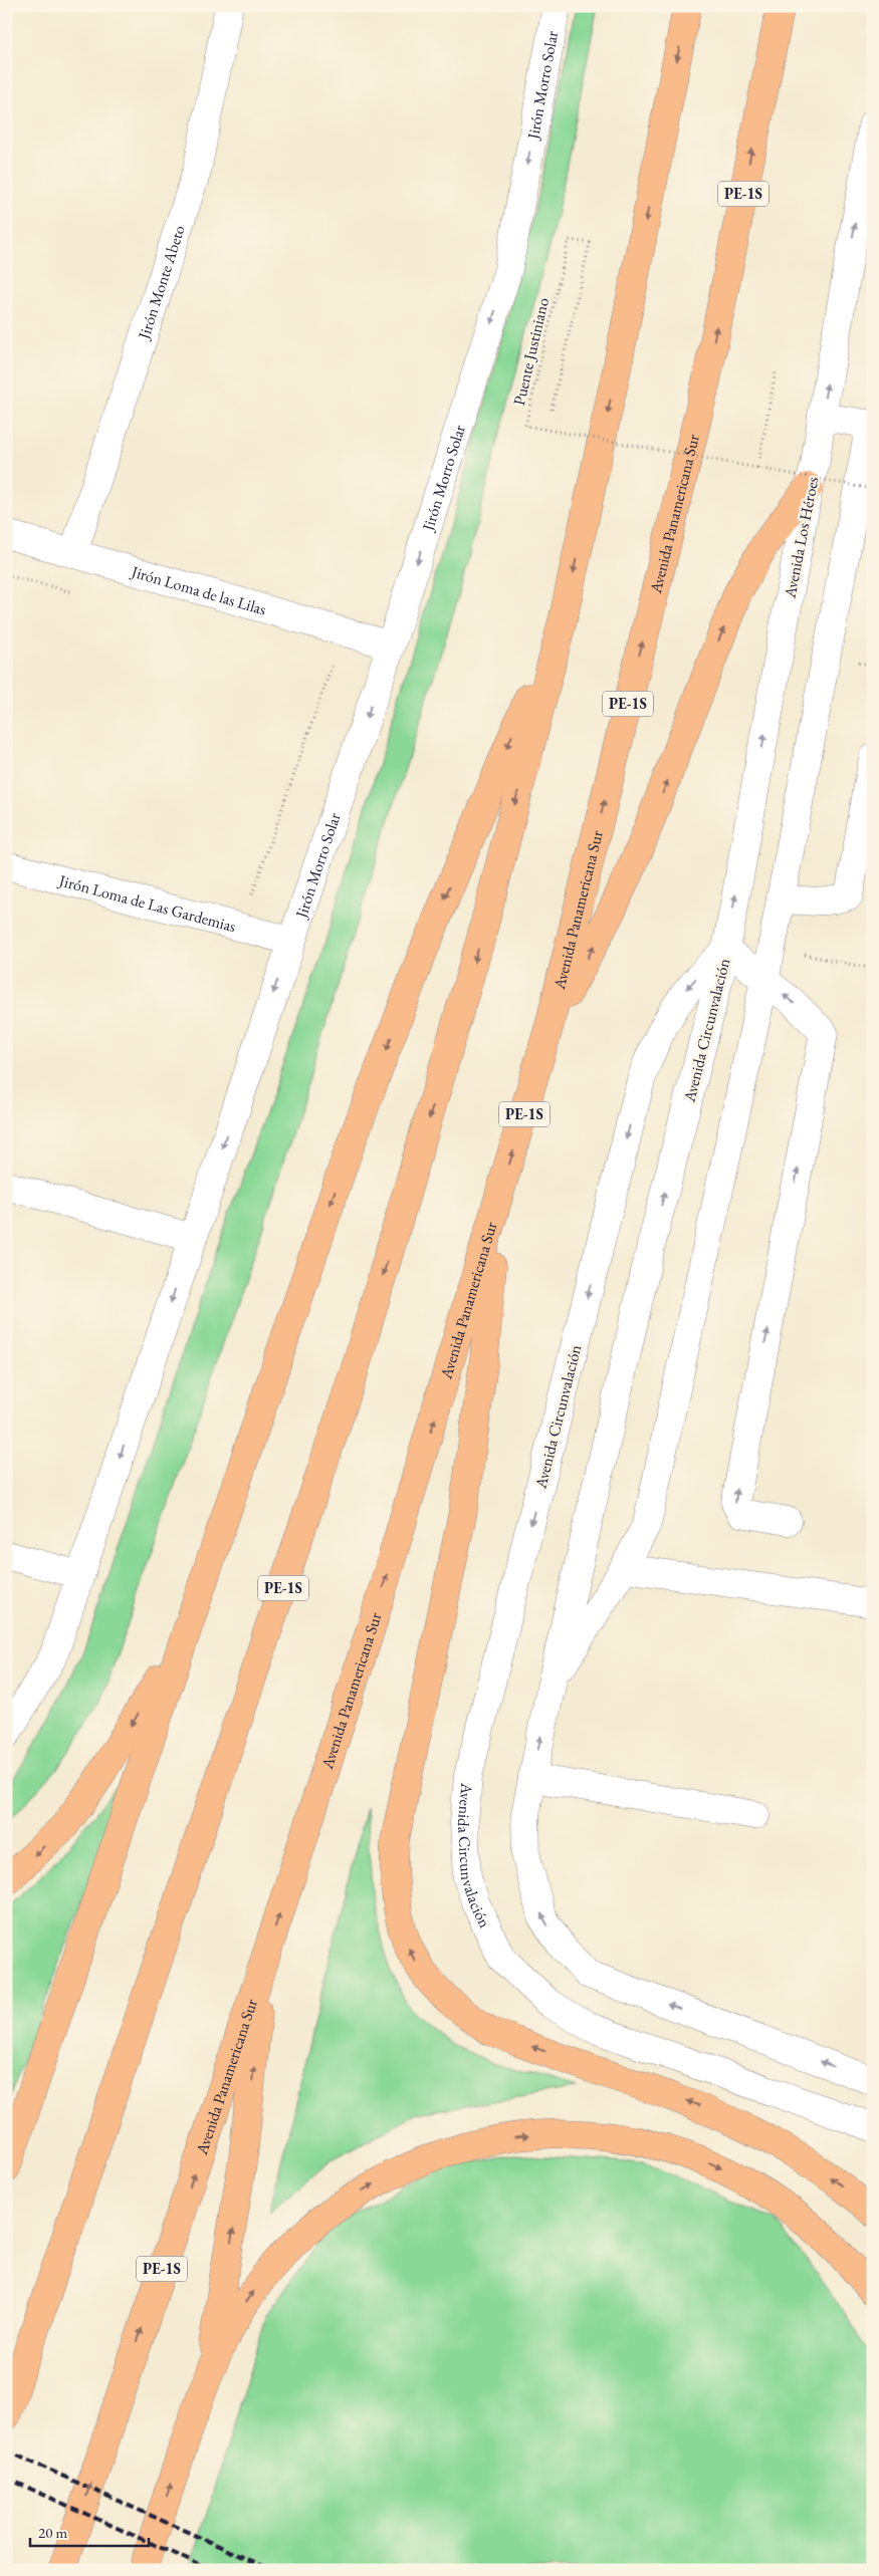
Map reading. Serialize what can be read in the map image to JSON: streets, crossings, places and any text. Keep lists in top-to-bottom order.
{
  "streets": {
    "highway": ["PE-1S", "Avenida Panamericana Sur"],
    "street": [
      "Jirón Morro Solar",
      "Jirón Monte Abeto",
      "Avenida Los Héroes",
      "Jirón Loma de las Lilas",
      "Jirón Loma de Las Gardemias",
      "Avenida Circunvalación"
    ],
    "path": ["Puente Justiniano"]
  },
  "crossings": [
    ["Jirón Morro Solar", "Jirón Loma de las Lilas"],
    ["Jirón Morro Solar", "Jirón Loma de Las Gardemias"],
    ["Jirón Monte Abeto", "Jirón Loma de las Lilas"],
    ["Avenida Los Héroes", "Avenida Circunvalación"]
  ],
  "one_way": ["Jirón Morro Solar"],
  "scale_bar": "20 m"
}
